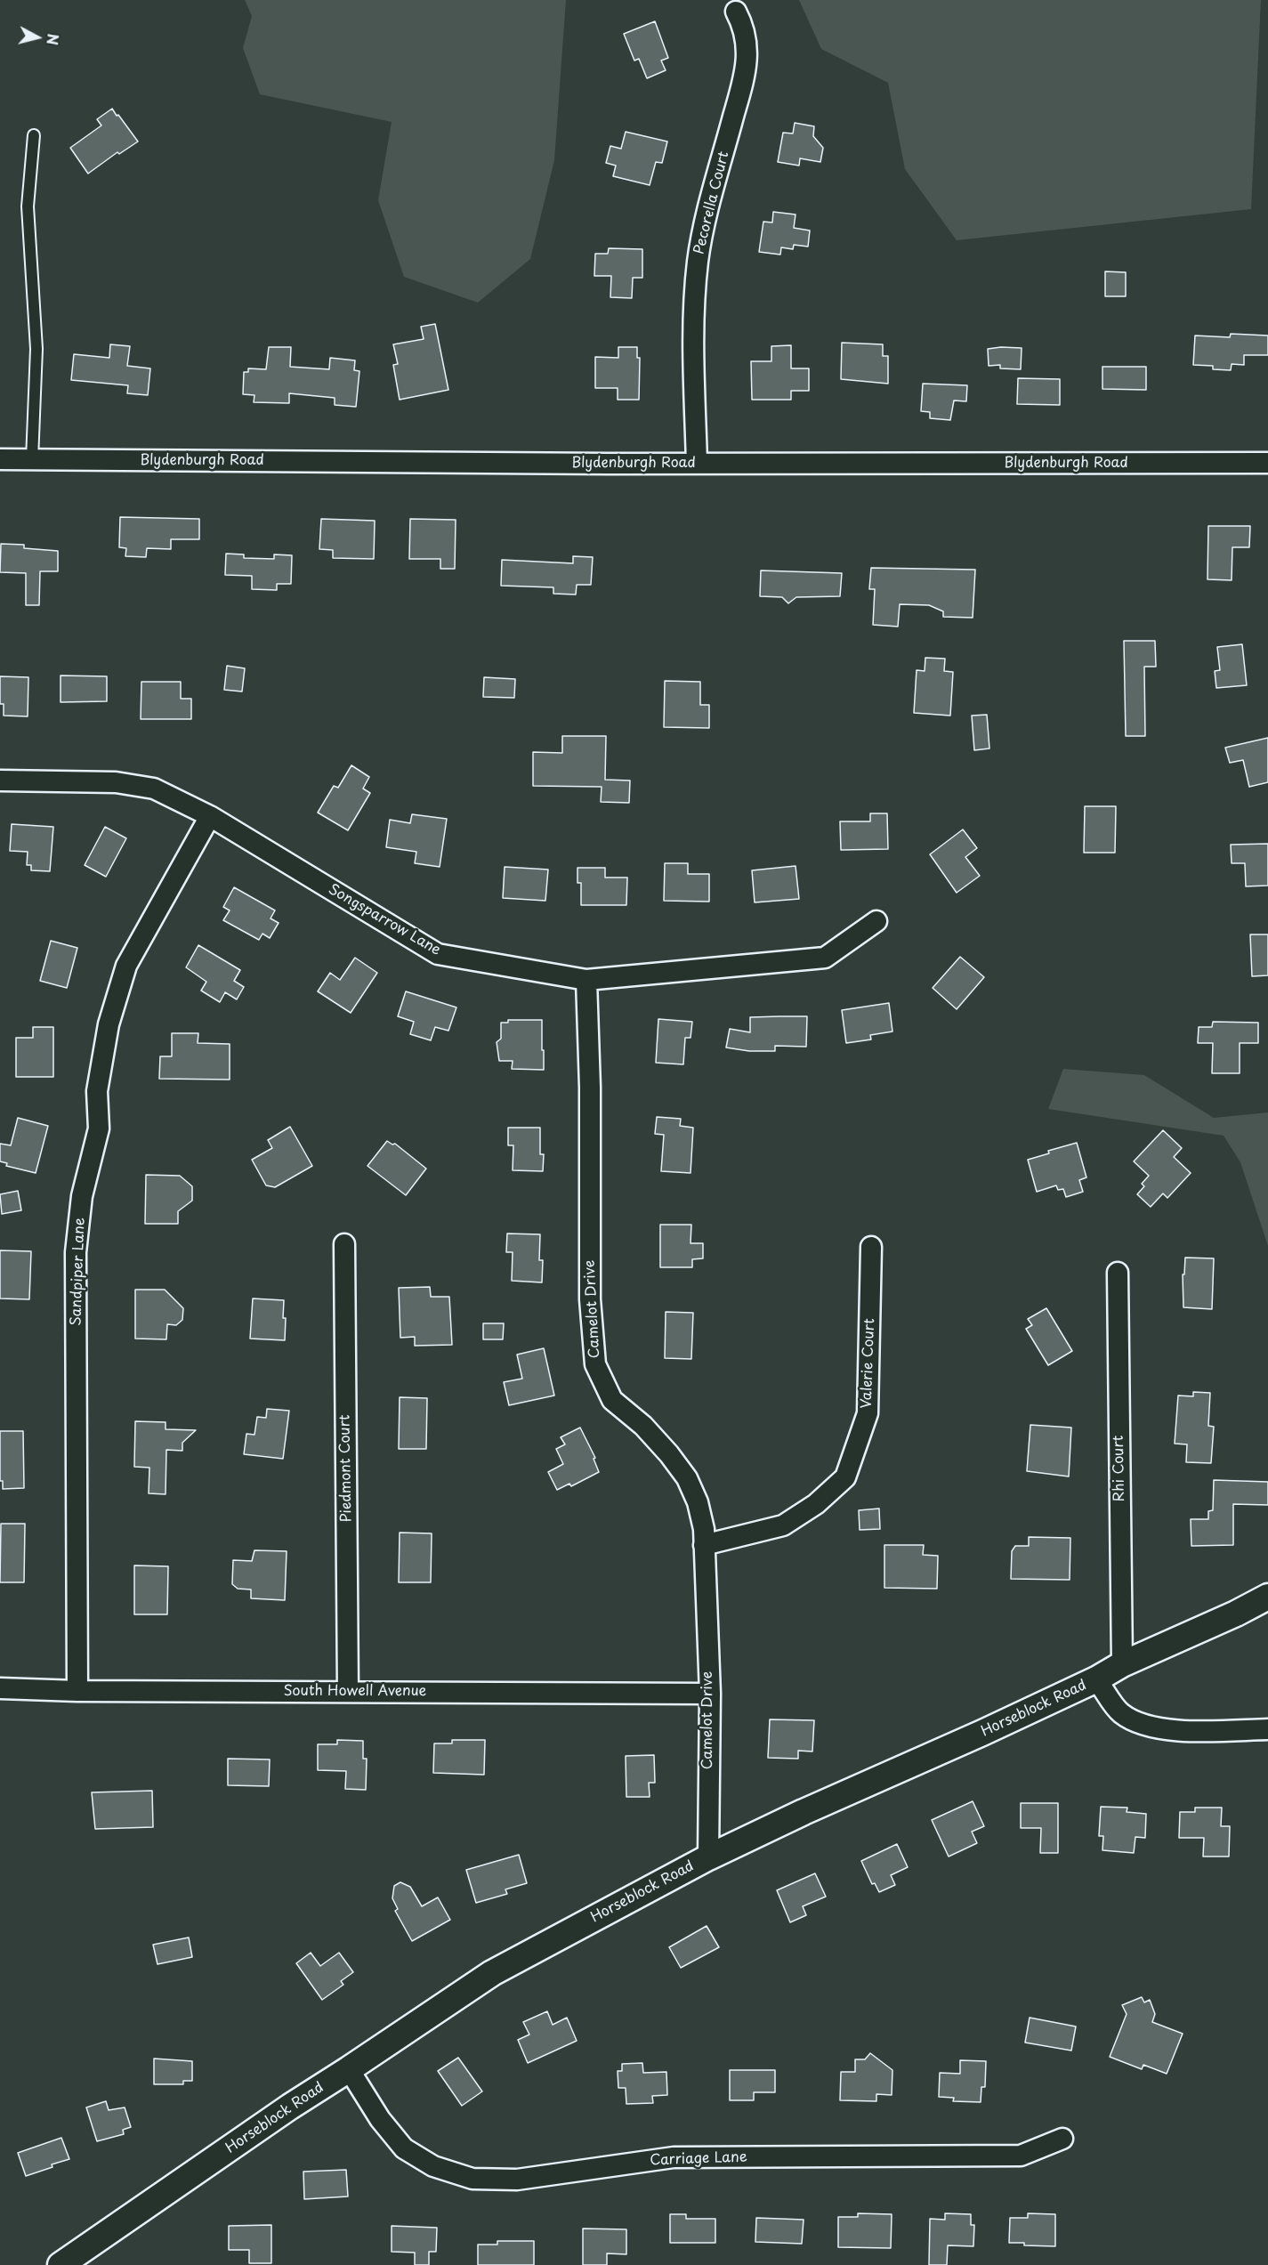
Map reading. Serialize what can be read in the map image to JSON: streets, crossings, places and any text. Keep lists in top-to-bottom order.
{
  "streets": {
    "street": [
      "Pecorella Court",
      "Blydenburgh Road",
      "Songsparrow Lane",
      "Sandpiper Lane",
      "Camelot Drive",
      "Valerie Court",
      "Piedmont Court",
      "Rhi Court",
      "South Howell Avenue",
      "Horseblock Road",
      "Carriage Lane"
    ]
  },
  "crossings": [
    ["Pecorella Court", "Blydenburgh Road"],
    ["Songsparrow Lane", "Sandpiper Lane"],
    ["Songsparrow Lane", "Camelot Drive"],
    ["Sandpiper Lane", "South Howell Avenue"],
    ["Camelot Drive", "Valerie Court"],
    ["Camelot Drive", "South Howell Avenue"],
    ["Camelot Drive", "Horseblock Road"],
    ["Piedmont Court", "South Howell Avenue"],
    ["Rhi Court", "Horseblock Road"],
    ["Horseblock Road", "Carriage Lane"]
  ],
  "north": "right"
}
